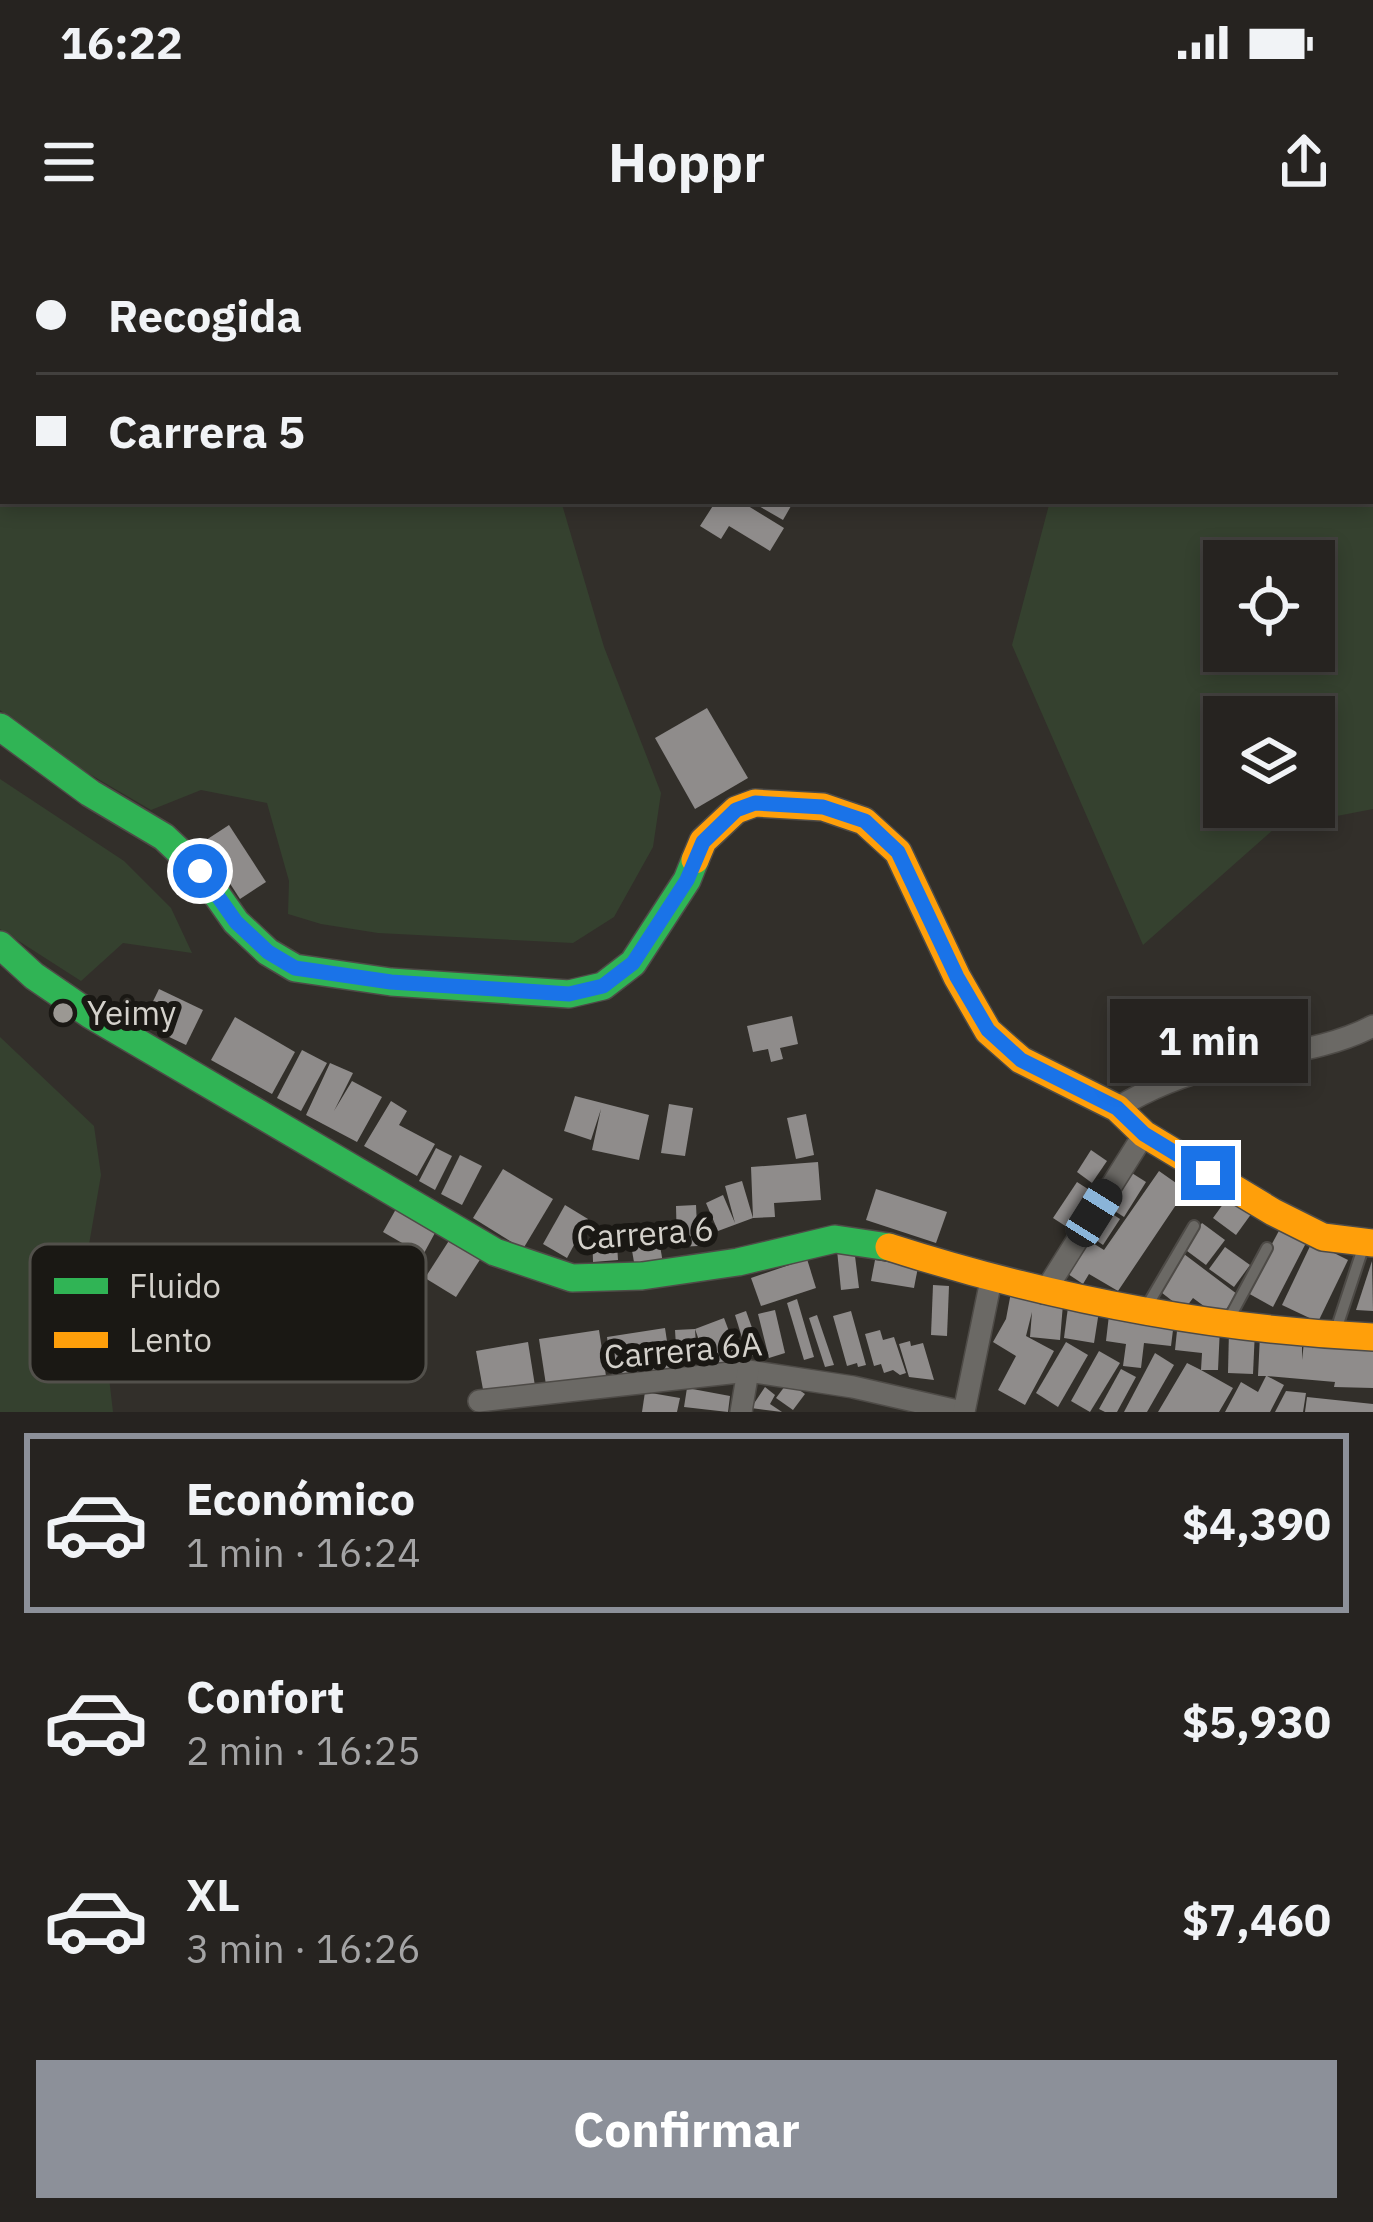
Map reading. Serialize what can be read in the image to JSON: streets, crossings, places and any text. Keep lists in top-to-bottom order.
{
  "streets": {
    "street": ["Carrera 6", "Carrera 6A"]
  },
  "places": ["Yeimy"],
  "legend": ["Fluido", "Lento"],
  "page": {
    "status": "16:22",
    "header": "Hoppr",
    "banner": ["Recogida", "Carrera 5"],
    "bubble": "1 min",
    "list": [
      {
        "name": "Económico",
        "note": "1 min · 16:24",
        "value": "$4,390"
      },
      {
        "name": "Confort",
        "note": "2 min · 16:25",
        "value": "$5,930"
      },
      {
        "name": "XL",
        "note": "3 min · 16:26",
        "value": "$7,460"
      }
    ],
    "buttons": "Confirmar"
  }
}
